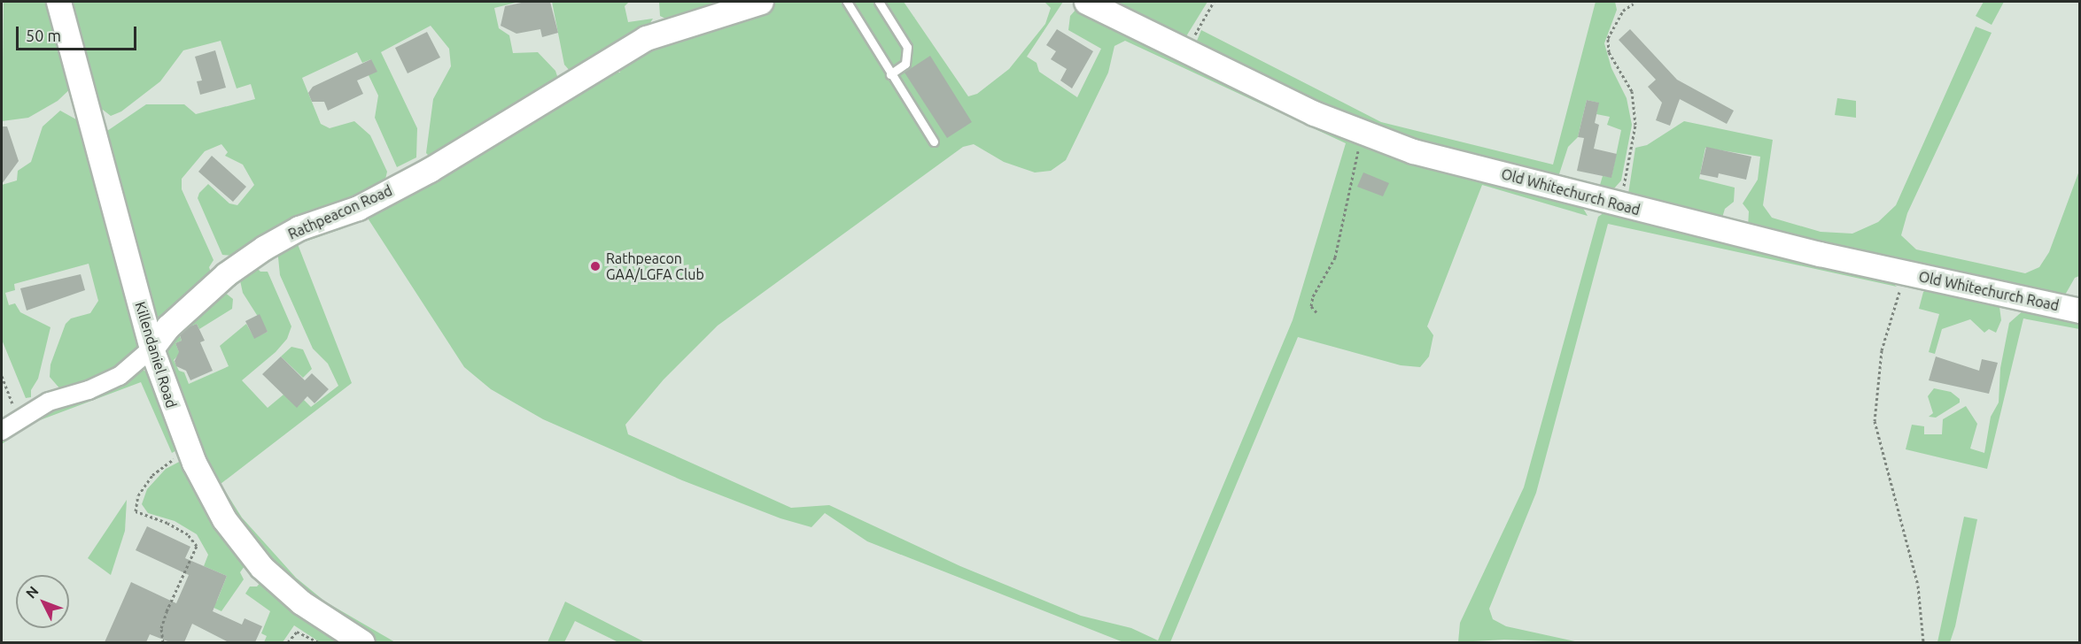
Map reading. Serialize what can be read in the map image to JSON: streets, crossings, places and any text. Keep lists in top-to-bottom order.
{
  "streets": {
    "street": ["Old Whitechurch Road", "Rathpeacon Road", "Killendaniel Road"]
  },
  "crossings": [
    ["Rathpeacon Road", "Killendaniel Road"]
  ],
  "places": ["Rathpeacon GAA/LGFA Club"],
  "scale_bar": "50 m",
  "north": "top left"
}
